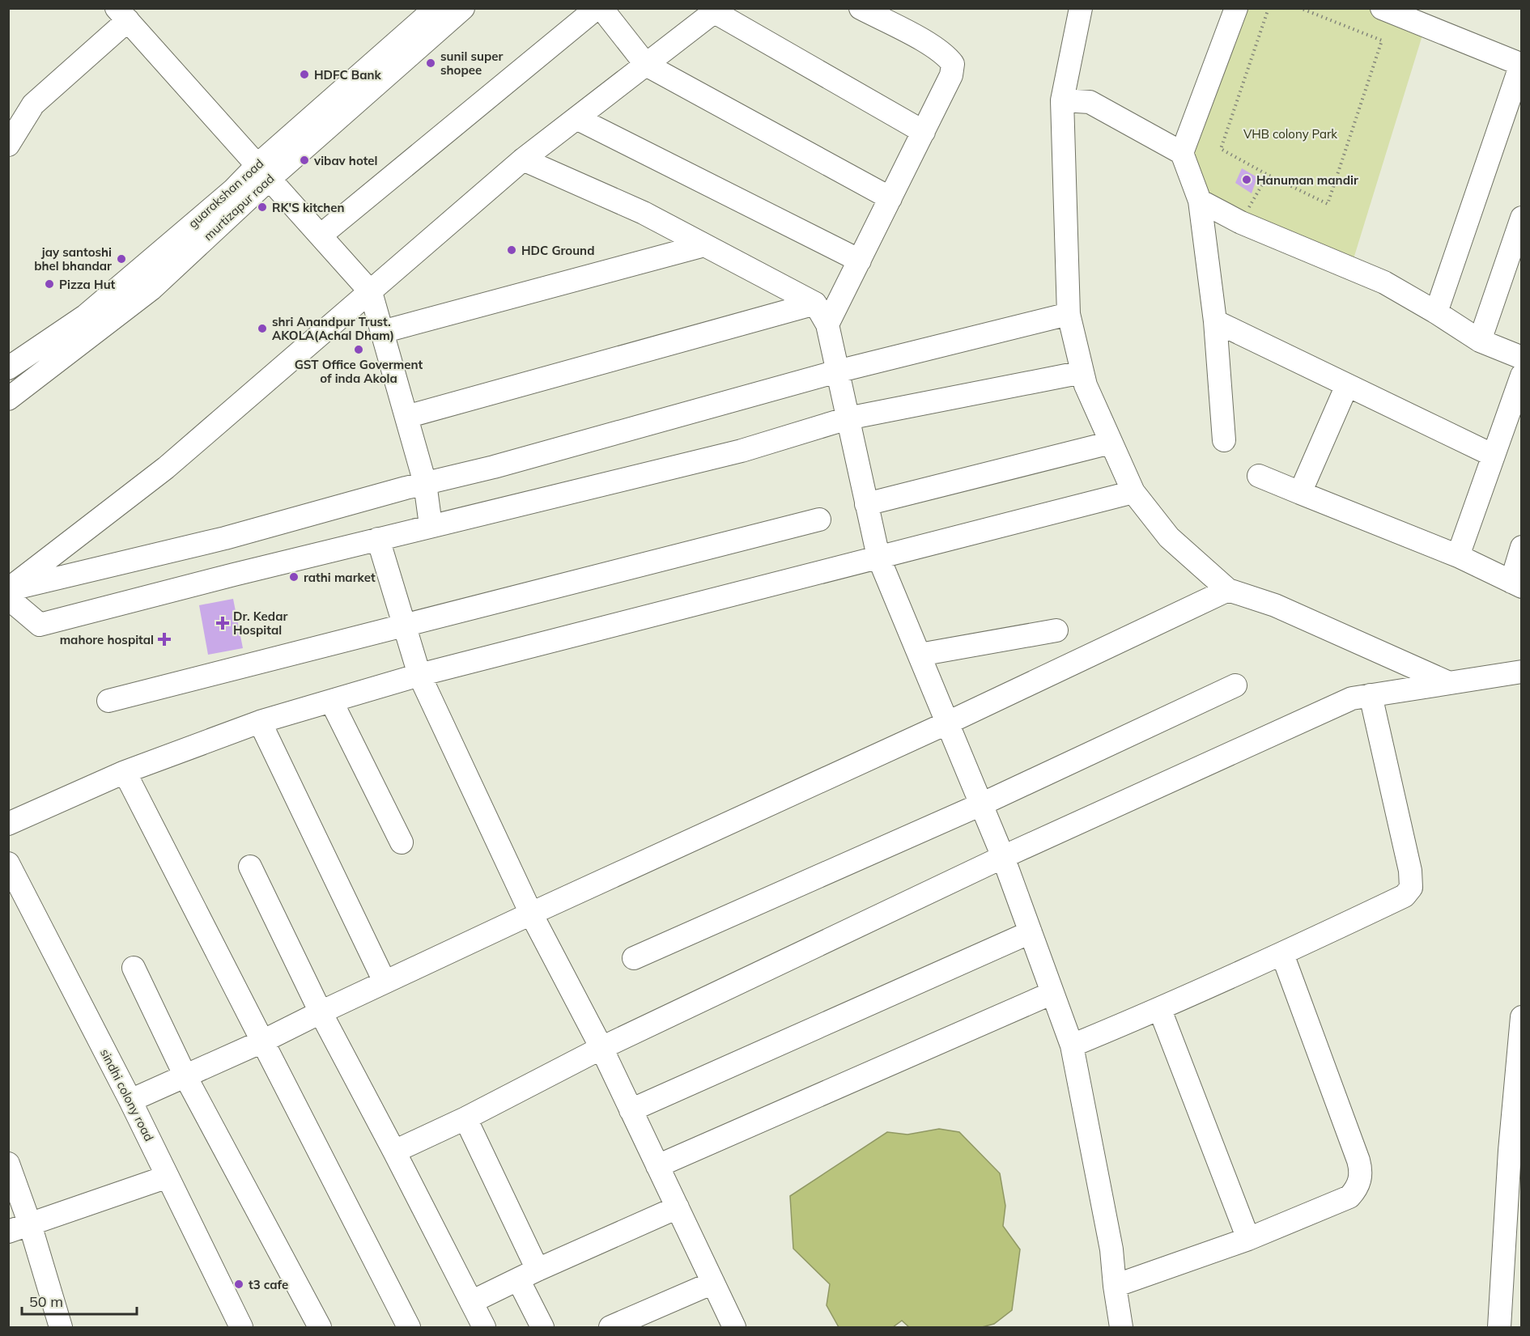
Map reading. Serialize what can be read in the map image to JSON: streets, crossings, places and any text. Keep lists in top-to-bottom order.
{
  "streets": {
    "street": ["guarakshan road", "murtizapur road", "sindhi colony road"]
  },
  "crossings": [
    ["guarakshan road", "murtizapur road"]
  ],
  "parks": ["VHB colony Park"],
  "places": {
    "other": [
      "sunil super shopee",
      "HDFC Bank",
      "vibav hotel",
      "Hanuman mandir",
      "RK'S kitchen",
      "HDC Ground",
      "jay santoshi bhel bhandar",
      "Pizza Hut",
      "shri Anandpur Trust. AKOLA(Achal Dham)",
      "GST Office Goverment of inda Akola",
      "rathi market",
      "t3 cafe"
    ],
    "health": ["Dr. Kedar Hospital", "mahore hospital"]
  },
  "scale_bar": "50 m"
}
